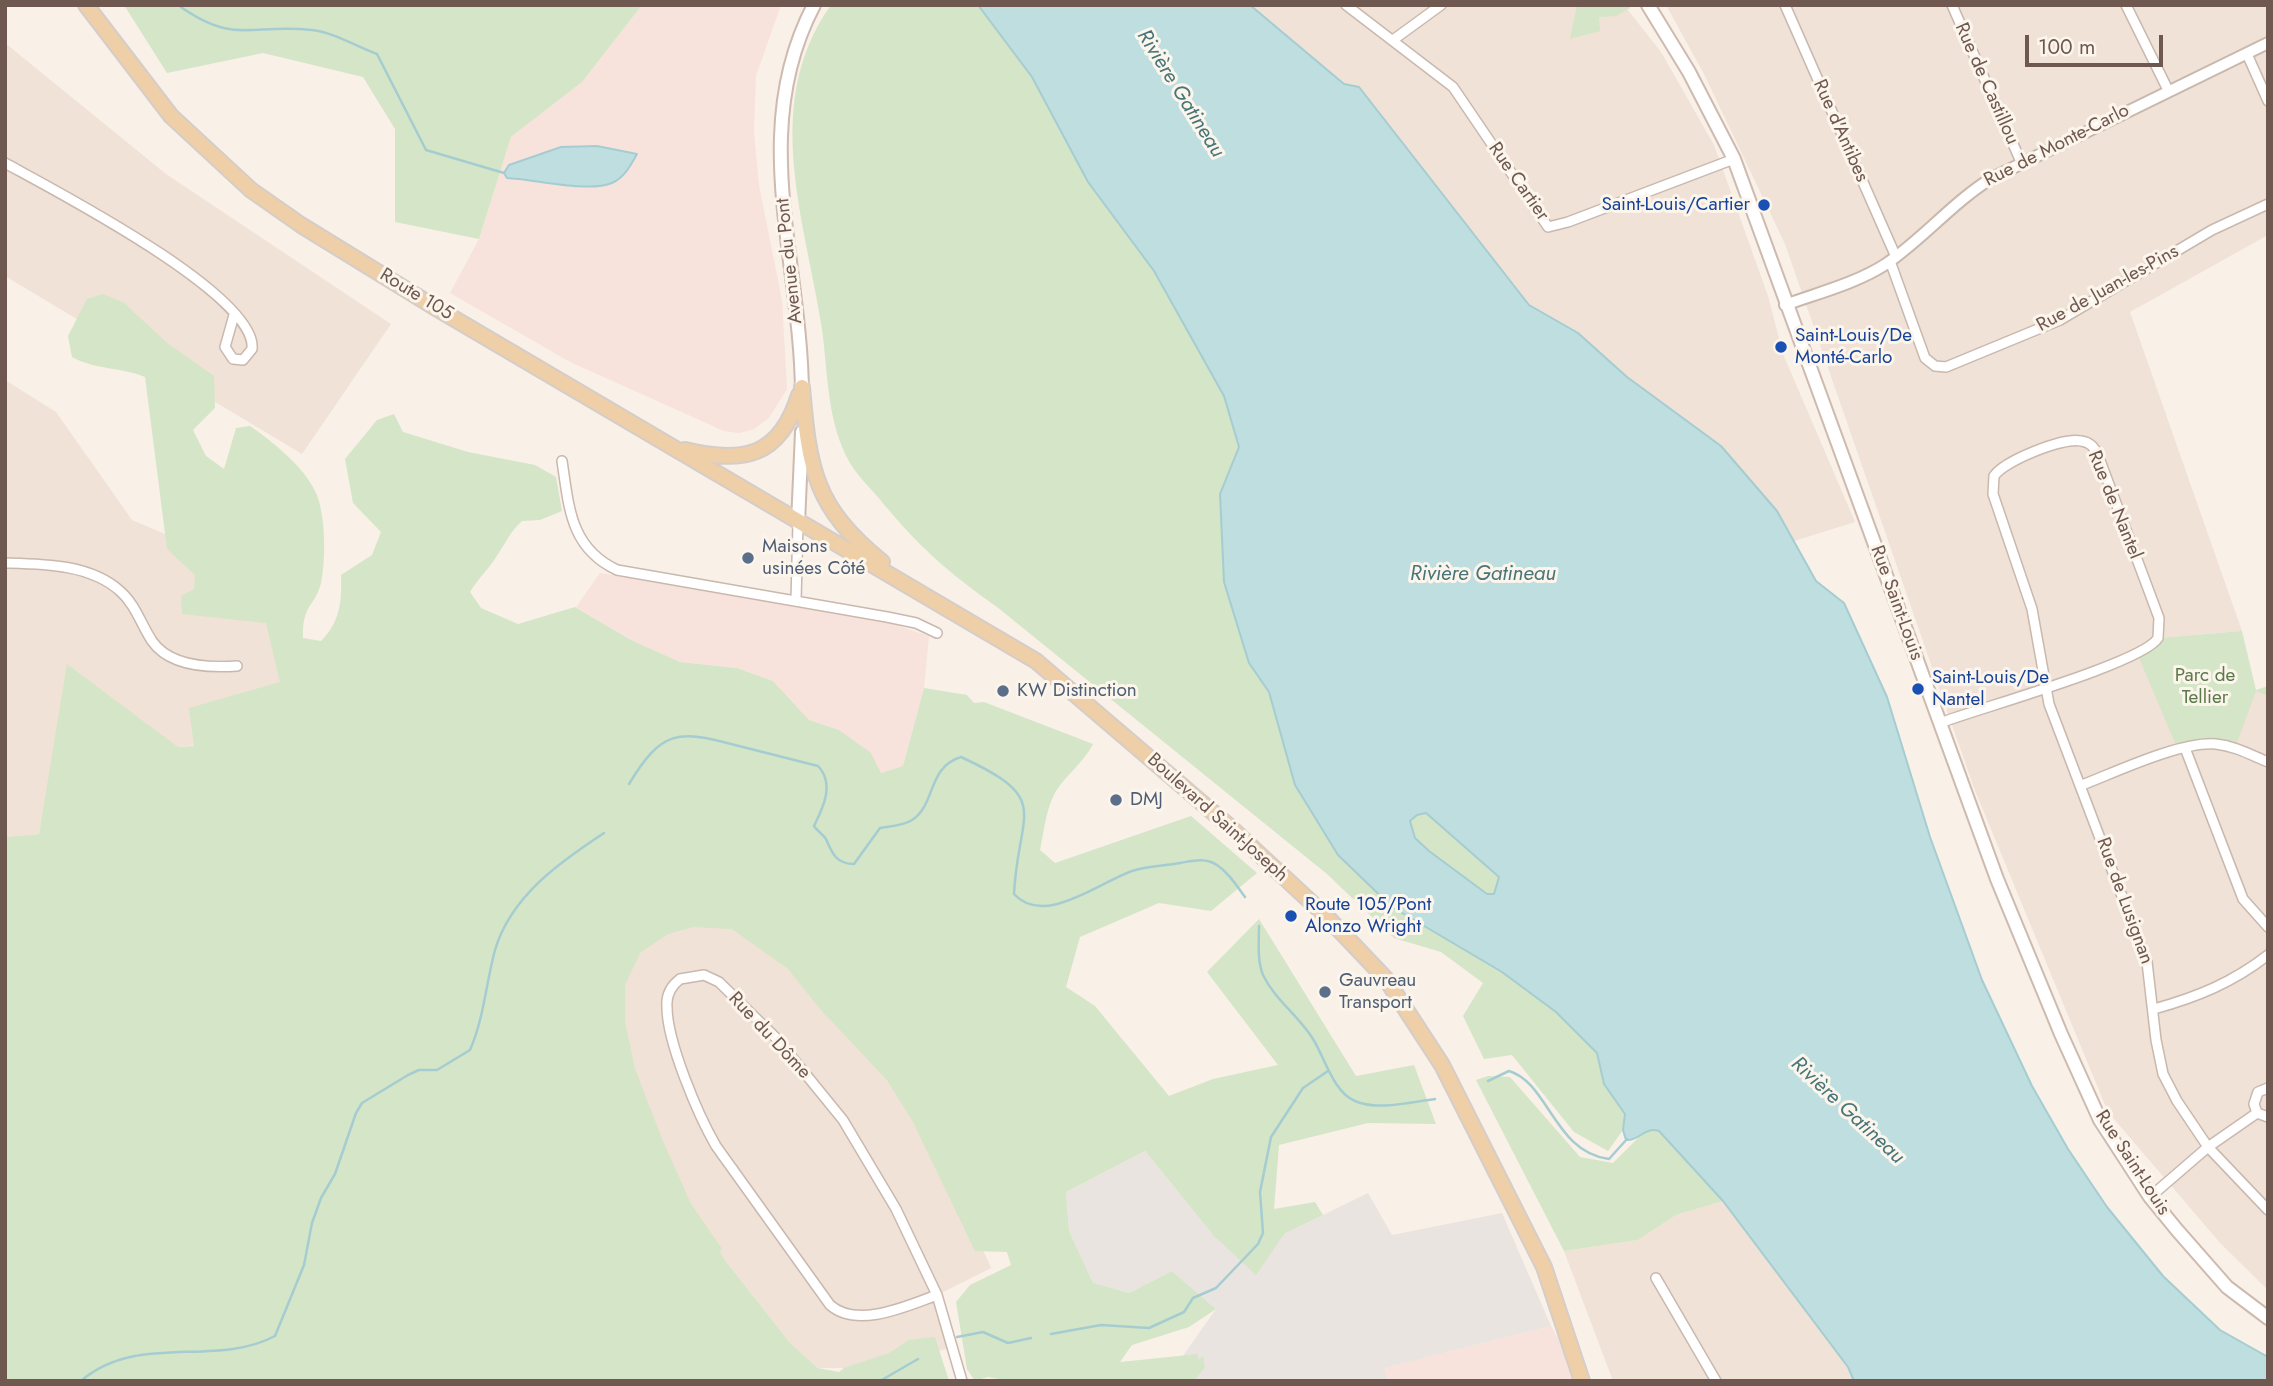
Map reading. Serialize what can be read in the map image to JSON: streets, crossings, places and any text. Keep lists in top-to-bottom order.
{
  "streets": {
    "main road": [
      "Avenue du Pont",
      "Route 105",
      "Rue Saint-Louis",
      "Boulevard Saint-Joseph"
    ],
    "street": [
      "Rue de Castillou",
      "Rue d'Antibes",
      "Rue de Monte-Carlo",
      "Rue Cartier",
      "Rue de Juan-les-Pins",
      "Rue de Nantel",
      "Rue de Lusignan",
      "Rue du Dôme"
    ]
  },
  "crossings": [
    ["Rue de Castillou", "Rue de Monte-Carlo"],
    ["Rue d'Antibes", "Rue de Monte-Carlo"],
    ["Rue d'Antibes", "Rue de Juan-les-Pins"],
    ["Rue de Monte-Carlo", "Rue de Juan-les-Pins"],
    ["Rue de Monte-Carlo", "Rue Saint-Louis"],
    ["Rue Cartier", "Rue Saint-Louis"],
    ["Avenue du Pont", "Route 105"],
    ["Avenue du Pont", "Boulevard Saint-Joseph"],
    ["Route 105", "Boulevard Saint-Joseph"],
    ["Rue de Nantel", "Rue Saint-Louis"],
    ["Rue de Nantel", "Rue de Lusignan"]
  ],
  "water": ["Rivière Gatineau"],
  "parks": ["Parc de Tellier"],
  "places": [
    "Saint-Louis/Cartier",
    "Saint-Louis/De Monté-Carlo",
    "Maisons usinées Côté",
    "Saint-Louis/De Nantel",
    "KW Distinction",
    "DMJ",
    "Route 105/Pont Alonzo Wright",
    "Gauvreau Transport"
  ],
  "scale_bar": "100 m"
}
